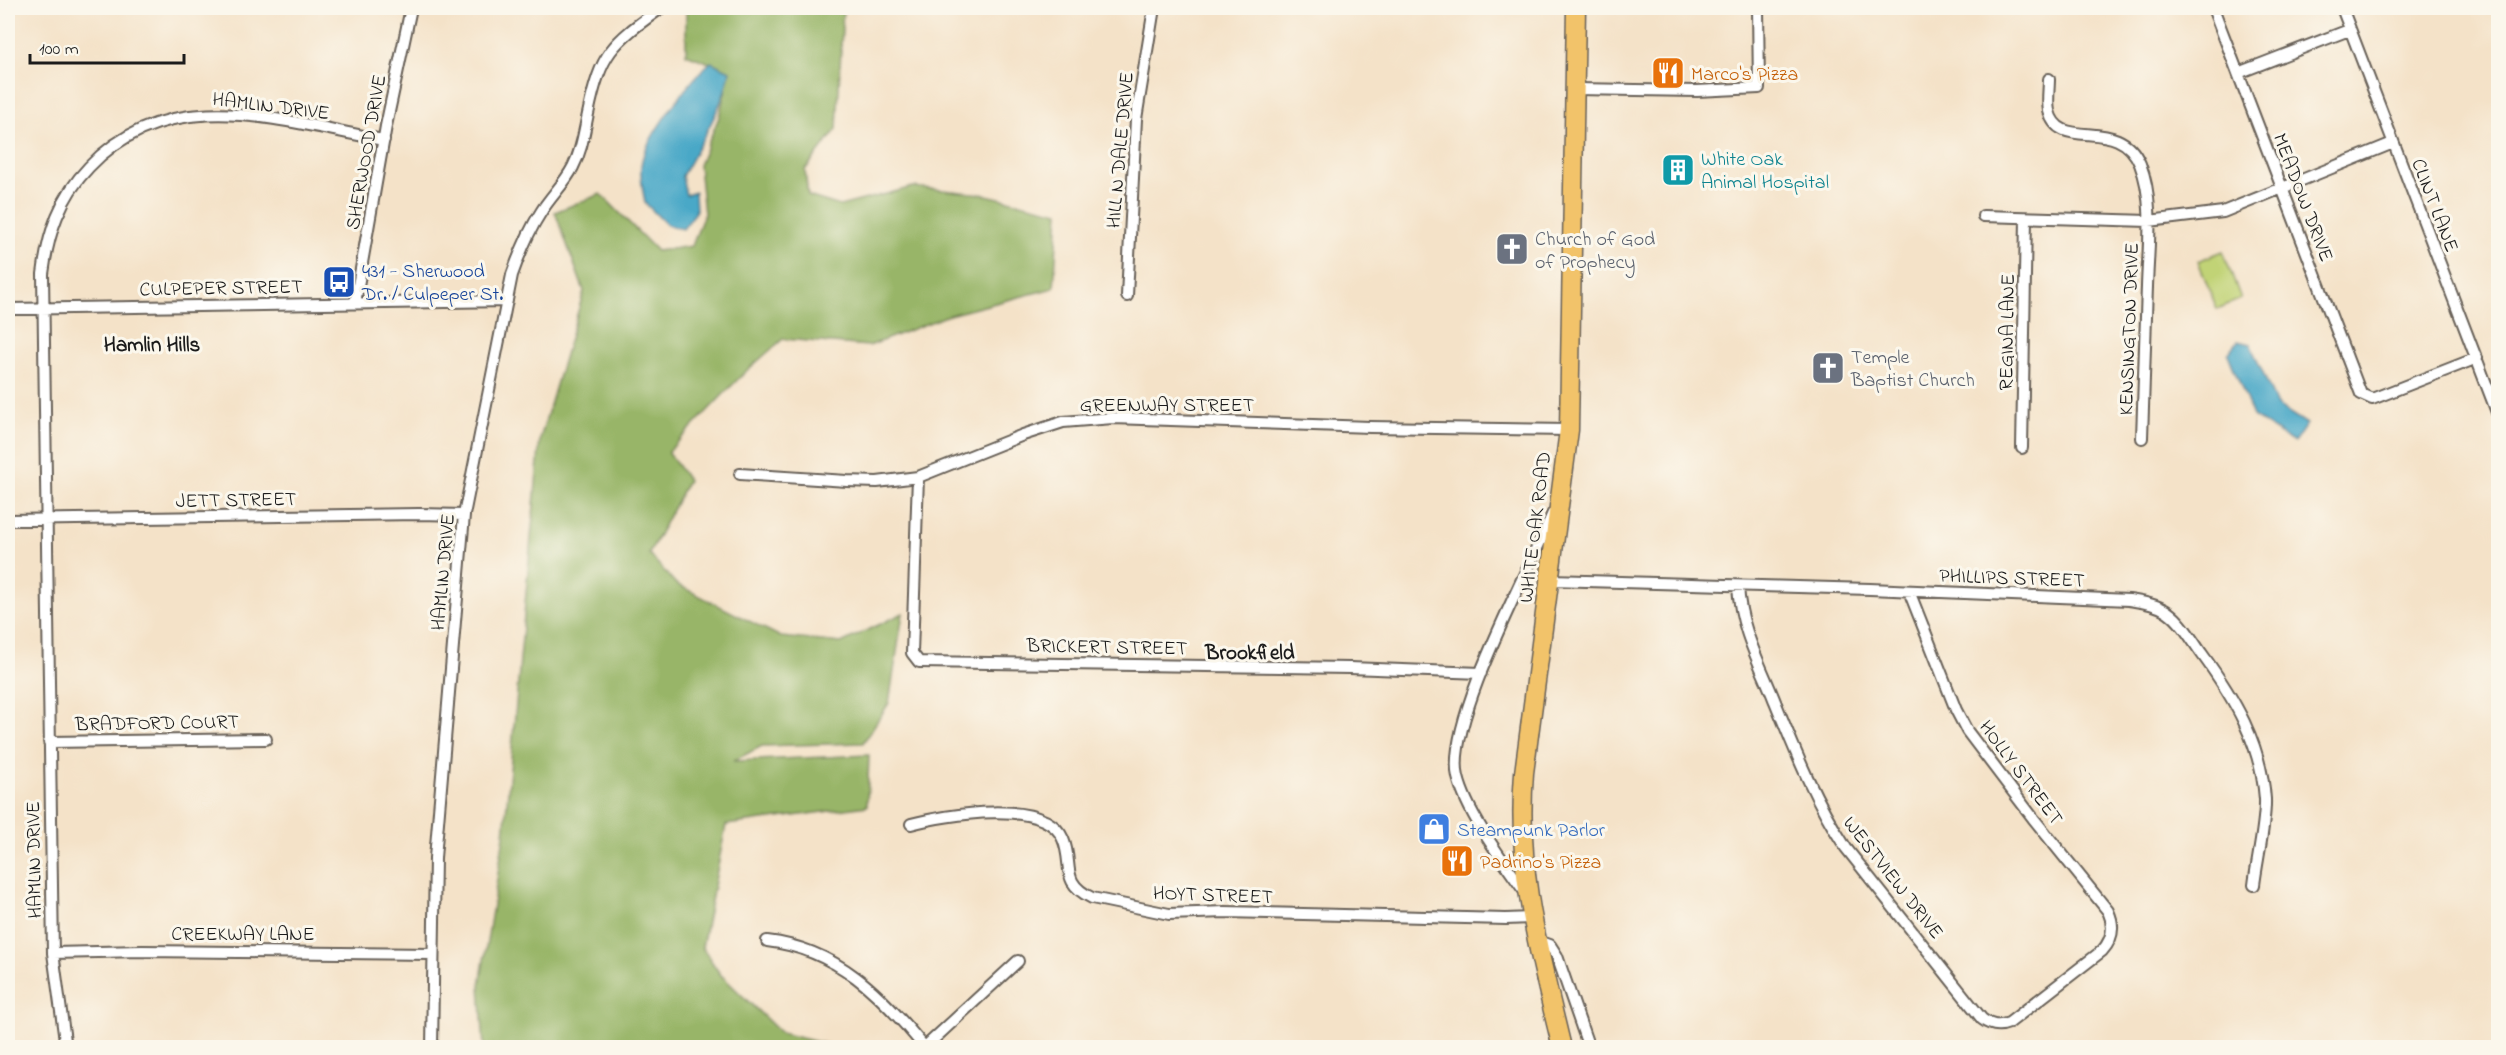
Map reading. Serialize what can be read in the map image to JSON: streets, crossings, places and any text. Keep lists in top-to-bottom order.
{
  "streets": {
    "main road": ["WHITE OAK ROAD"],
    "street": [
      "HAMLIN DRIVE",
      "HILL N DALE DRIVE",
      "SHERWOOD DRIVE",
      "MEADOW DRIVE",
      "CLINT LANE",
      "CULPEPER STREET",
      "KENSINGTON DRIVE",
      "REGINA LANE",
      "GREENWAY STREET",
      "JETT STREET",
      "PHILLIPS STREET",
      "BRICKERT STREET",
      "BRADFORD COURT",
      "HOLLY STREET",
      "WESTVIEW DRIVE",
      "HOYT STREET",
      "CREEKWAY LANE"
    ]
  },
  "crossings": [
    ["HAMLIN DRIVE", "SHERWOOD DRIVE"],
    ["HAMLIN DRIVE", "CULPEPER STREET"],
    ["HAMLIN DRIVE", "JETT STREET"],
    ["HAMLIN DRIVE", "BRADFORD COURT"],
    ["HAMLIN DRIVE", "CREEKWAY LANE"],
    ["SHERWOOD DRIVE", "CULPEPER STREET"],
    ["MEADOW DRIVE", "CLINT LANE"],
    ["GREENWAY STREET", "WHITE OAK ROAD"],
    ["GREENWAY STREET", "BRICKERT STREET"],
    ["WHITE OAK ROAD", "PHILLIPS STREET"],
    ["WHITE OAK ROAD", "HOYT STREET"],
    ["PHILLIPS STREET", "HOLLY STREET"],
    ["PHILLIPS STREET", "WESTVIEW DRIVE"],
    ["HOLLY STREET", "WESTVIEW DRIVE"]
  ],
  "districts": ["Hamlin Hills", "Brookfield"],
  "places": {
    "restaurant": ["Marco's Pizza", "Padrino's Pizza"],
    "building": ["White Oak Animal Hospital"],
    "church": ["Church of God of Prophecy", "Temple Baptist Church"],
    "bus stop": ["431 - Sherwood Dr. / Culpeper St."],
    "shop": ["Steampunk Parlor"]
  },
  "scale_bar": "100 m"
}
